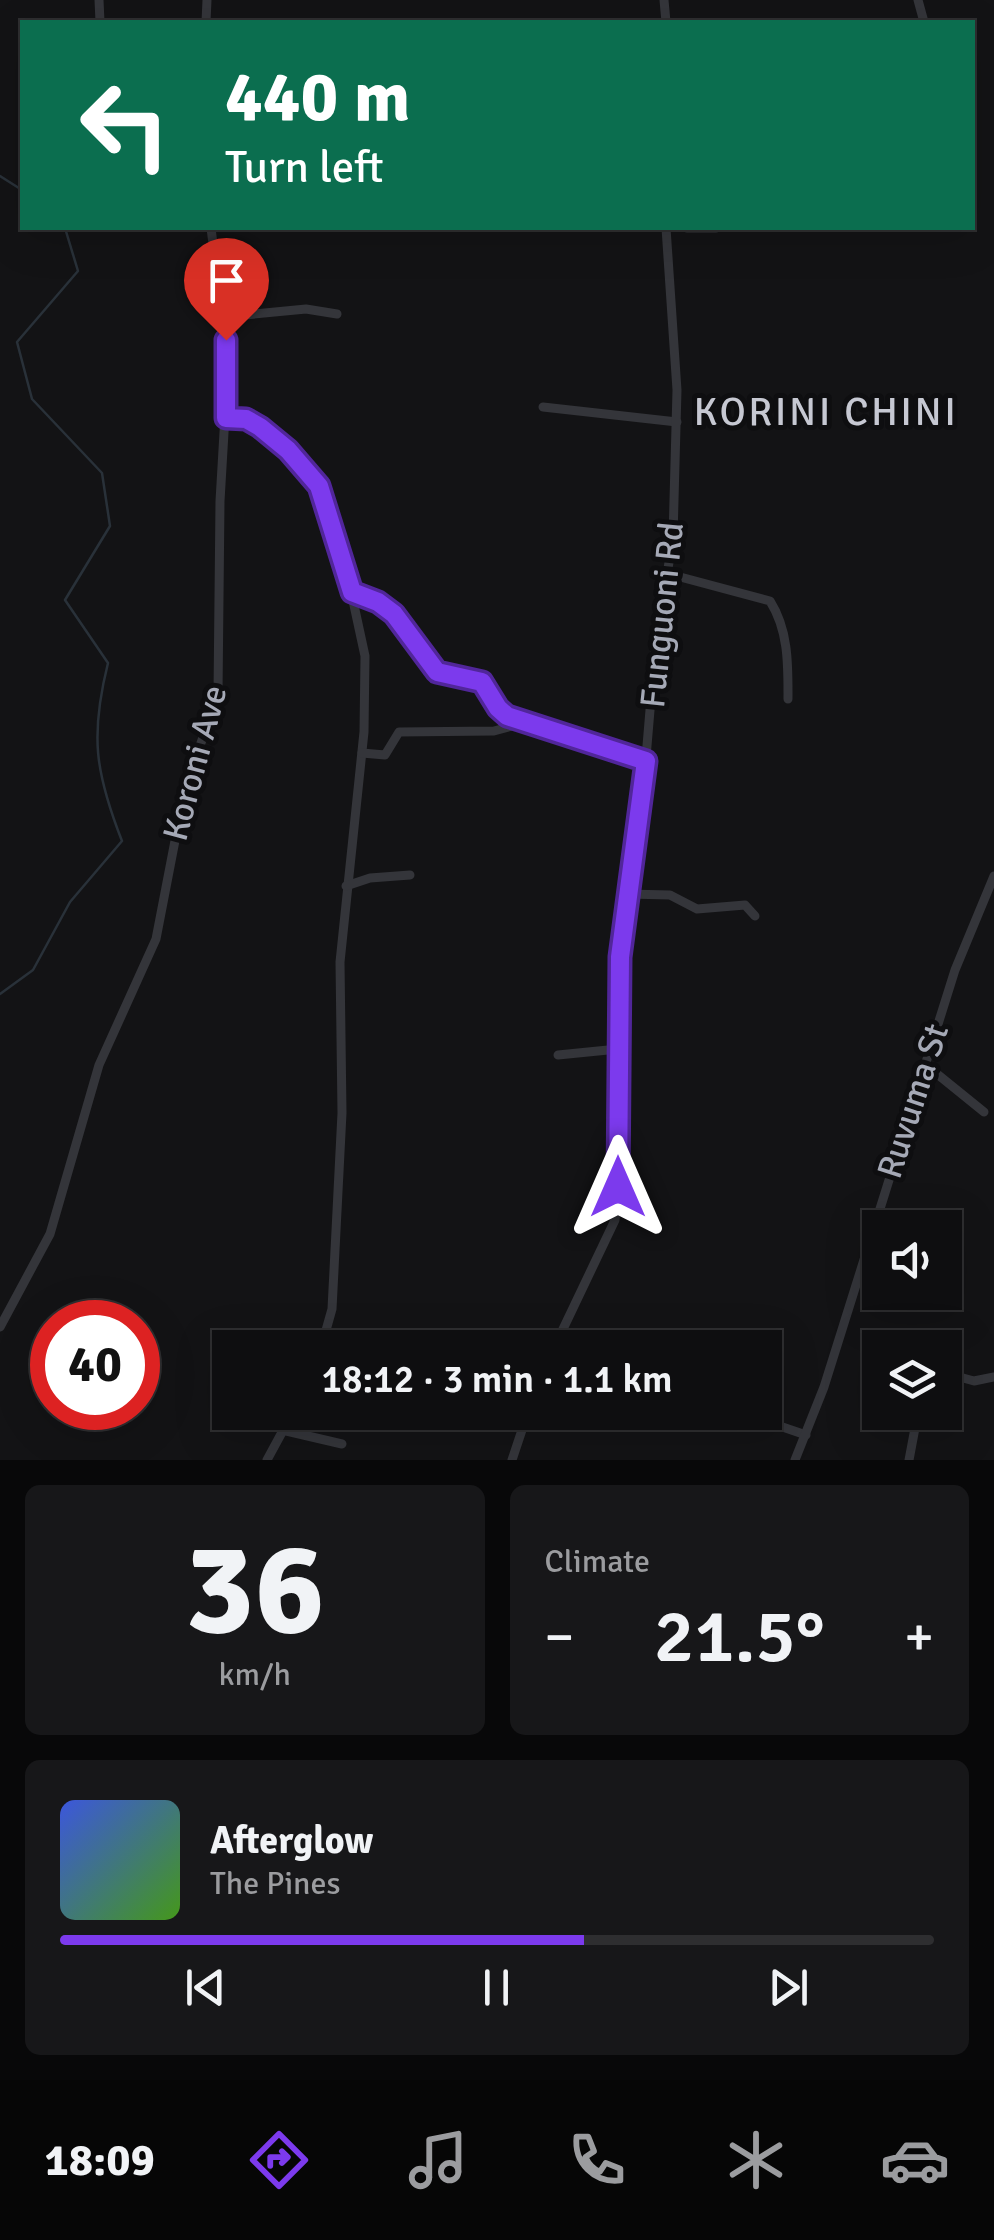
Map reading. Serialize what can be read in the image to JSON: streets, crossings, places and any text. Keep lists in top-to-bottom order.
{
  "streets": {
    "street": ["Funguoni Rd", "Koroni Ave", "Ruvuma St"]
  },
  "districts": ["KORINI CHINI"],
  "page": {
    "turn": ["440 m", "Turn left"],
    "limit": "40",
    "trip": "18:12 · 3 min · 1.1 km",
    "tile": [
      ["36", "km/h"],
      "Climate"
    ],
    "heat": ["−", "21.5°", "+"],
    "song": ["Afterglow", "The Pines"],
    "tabs": "18:09"
  }
}
